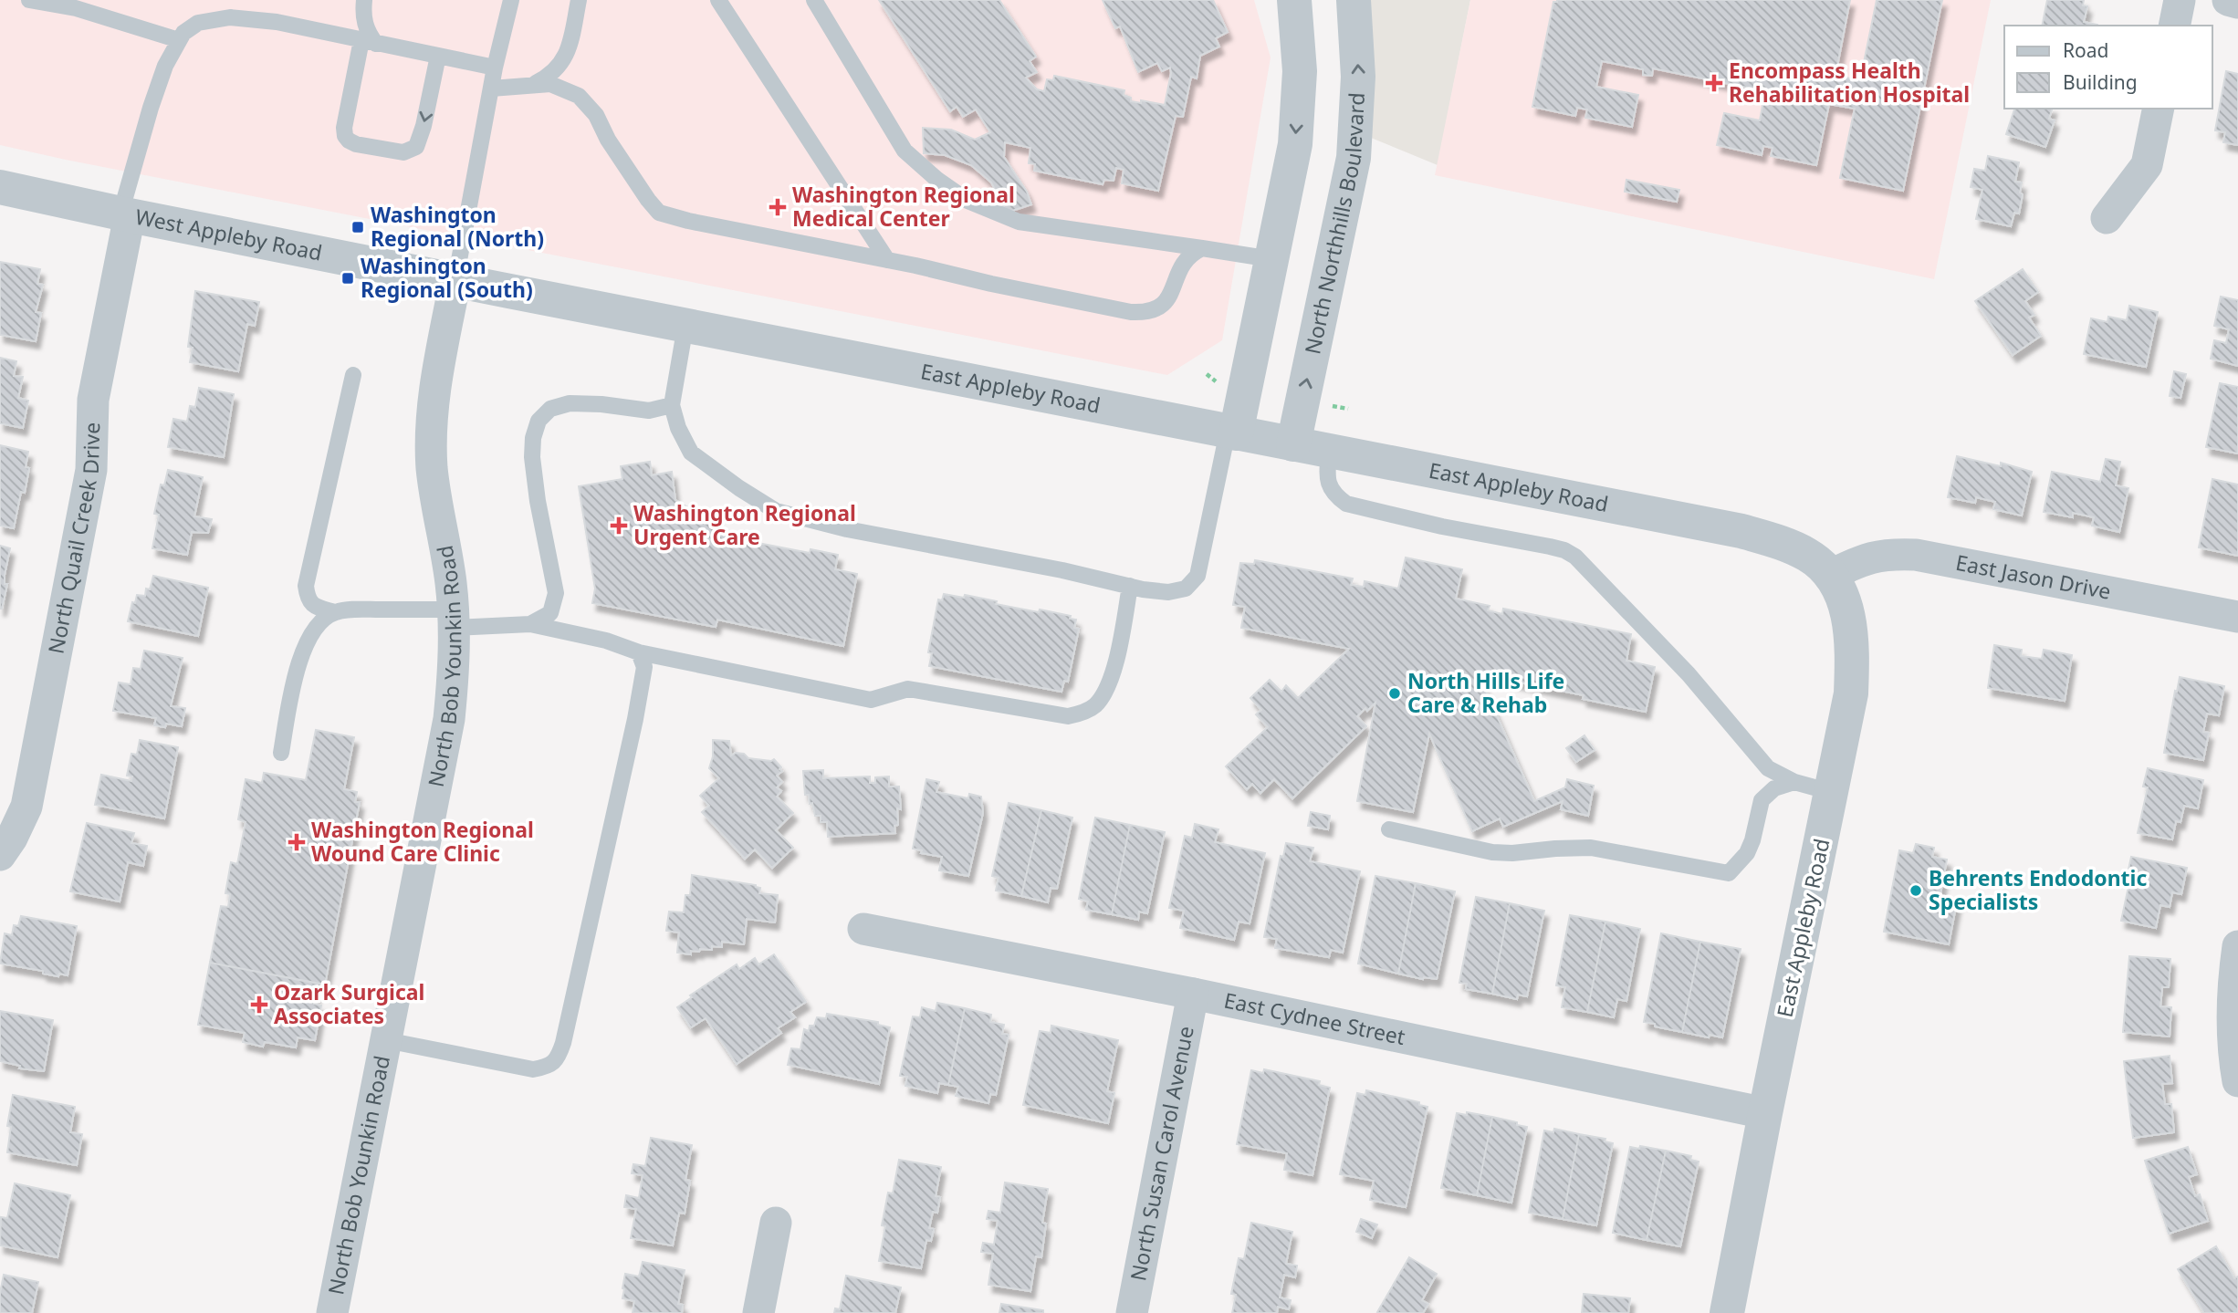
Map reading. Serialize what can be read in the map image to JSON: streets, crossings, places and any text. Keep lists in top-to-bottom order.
{
  "streets": {
    "street": [
      "North Northhills Boulevard",
      "West Appleby Road",
      "East Appleby Road",
      "North Quail Creek Drive",
      "East Jason Drive",
      "North Bob Younkin Road",
      "East Cydnee Street",
      "North Susan Carol Avenue"
    ]
  },
  "crossings": [
    ["North Northhills Boulevard", "East Appleby Road"],
    ["West Appleby Road", "East Appleby Road"],
    ["West Appleby Road", "North Quail Creek Drive"],
    ["West Appleby Road", "North Bob Younkin Road"],
    ["East Appleby Road", "East Jason Drive"],
    ["East Appleby Road", "North Bob Younkin Road"],
    ["East Appleby Road", "East Cydnee Street"],
    ["East Cydnee Street", "North Susan Carol Avenue"]
  ],
  "places": {
    "health": [
      "Encompass Health Rehabilitation Hospital",
      "Washington Regional Medical Center",
      "Washington Regional Urgent Care",
      "Washington Regional Wound Care Clinic",
      "Ozark Surgical Associates"
    ],
    "transit": ["Washington Regional (North)", "Washington Regional (South)"],
    "other": ["North Hills Life Care & Rehab", "Behrents Endodontic Specialists"]
  },
  "legend": ["Road", "Building"]
}
